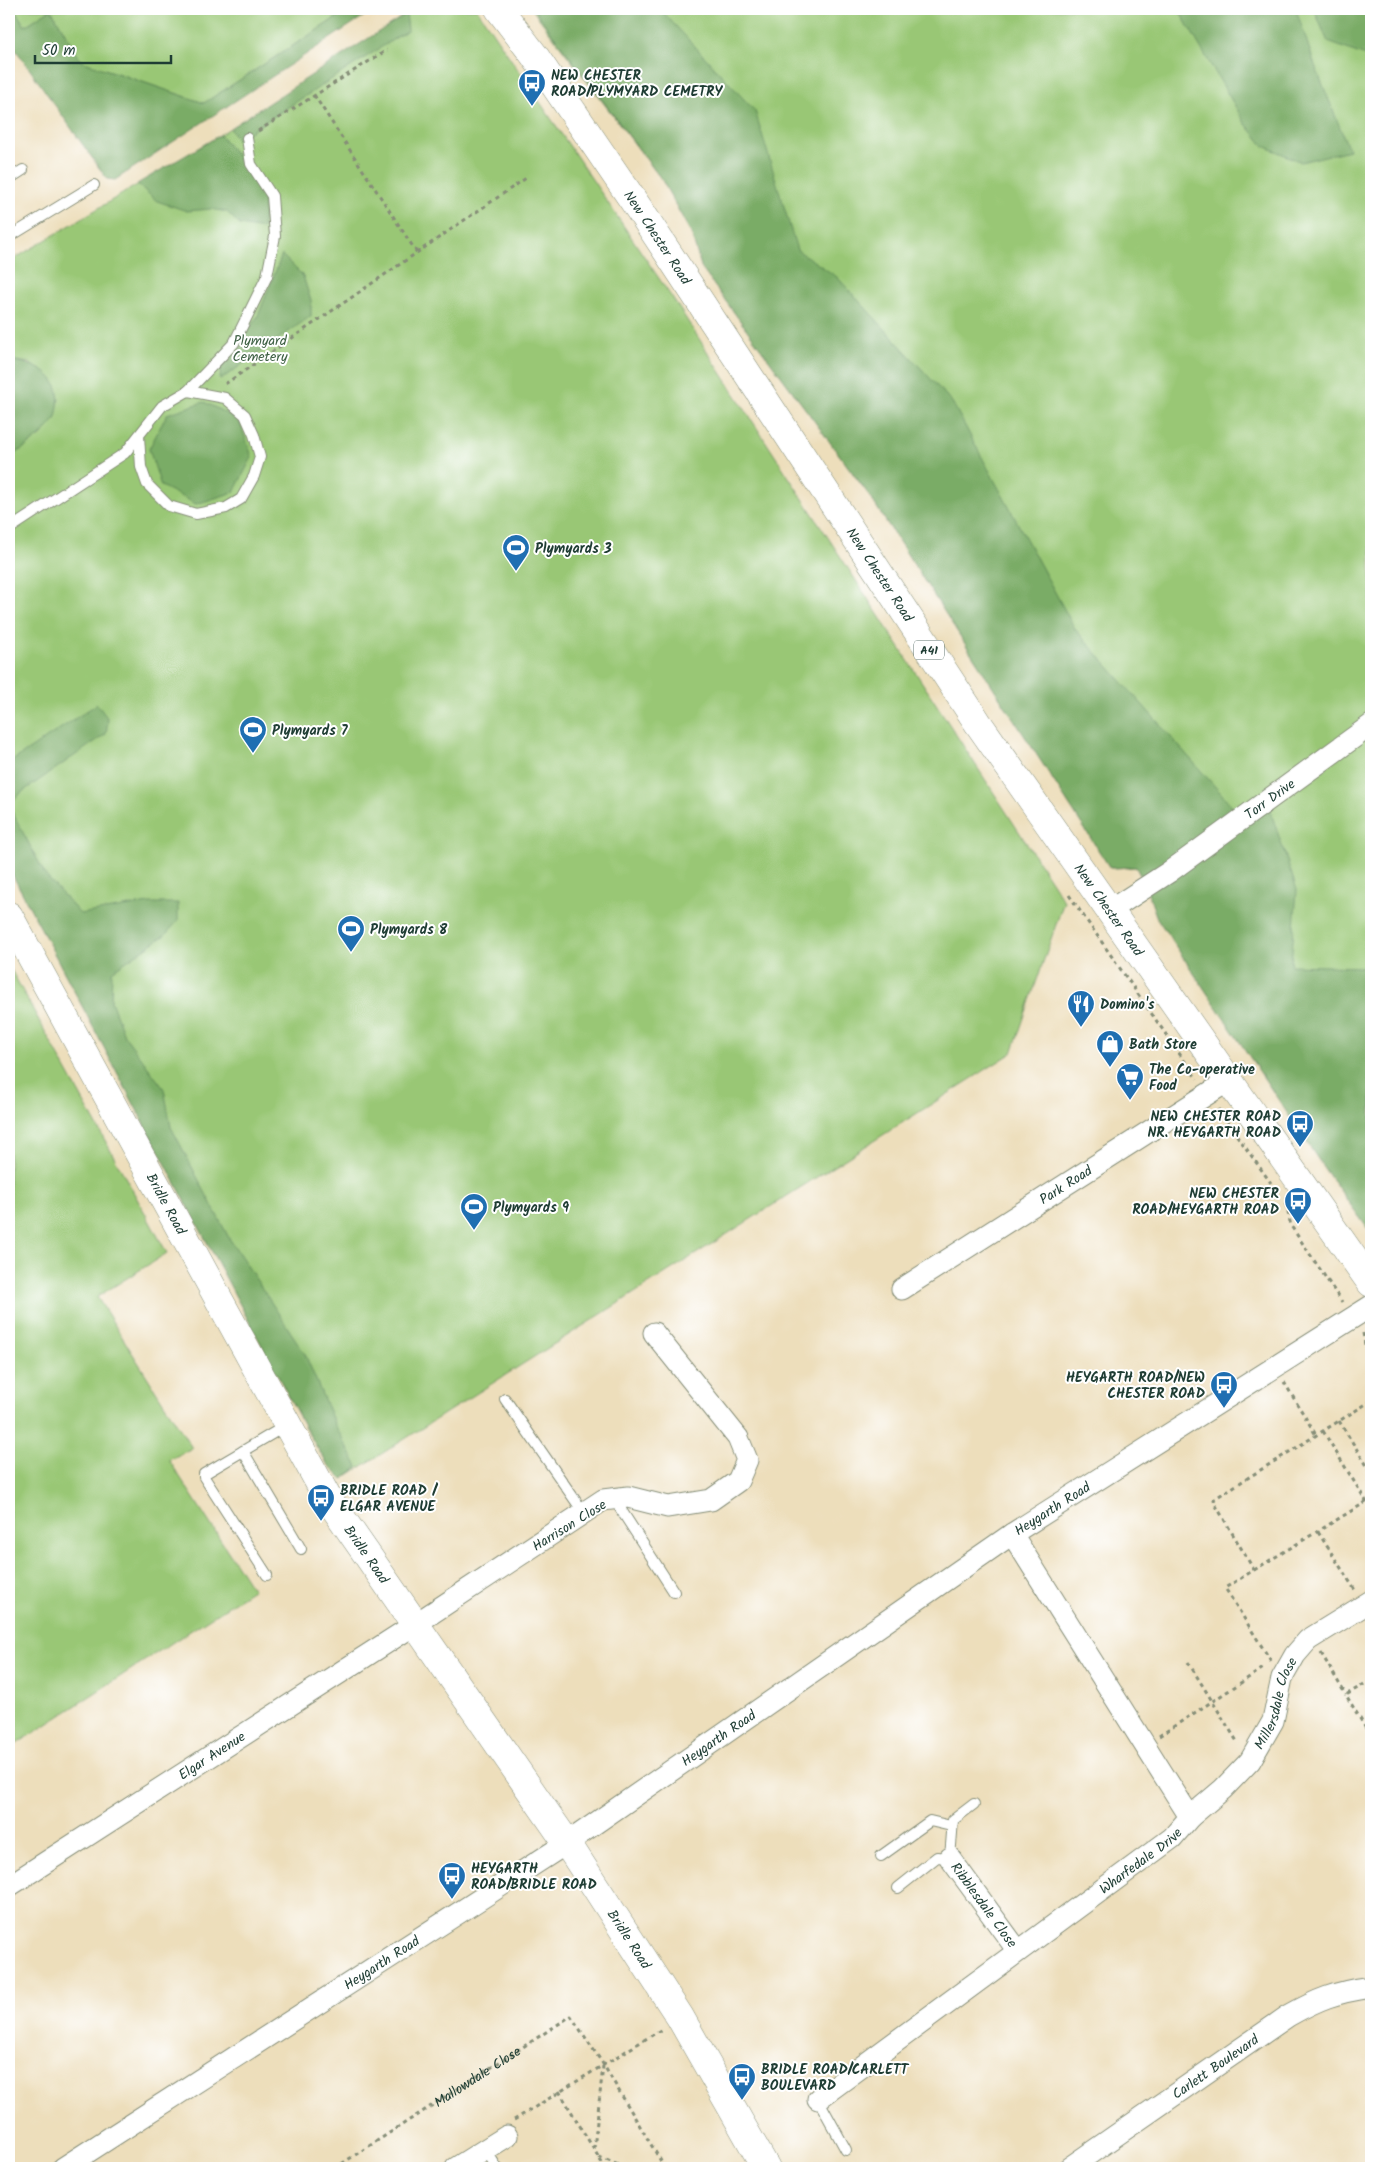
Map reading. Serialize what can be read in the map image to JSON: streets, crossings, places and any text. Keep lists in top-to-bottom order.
{
  "streets": {
    "main road": ["New Chester Road", "A41", "Bridle Road"],
    "street": [
      "Torr Drive",
      "Park Road",
      "Heygarth Road",
      "Harrison Close",
      "Millersdale Close",
      "Elgar Avenue",
      "Wharfedale Drive",
      "Ribblesdale Close",
      "Carlett Boulevard"
    ],
    "path": ["Mallowdale Close"]
  },
  "crossings": [
    ["New Chester Road", "Torr Drive"],
    ["New Chester Road", "Park Road"],
    ["Bridle Road", "Heygarth Road"],
    ["Bridle Road", "Harrison Close"],
    ["Bridle Road", "Elgar Avenue"],
    ["Heygarth Road", "Wharfedale Drive"],
    ["Harrison Close", "Elgar Avenue"],
    ["Millersdale Close", "Wharfedale Drive"],
    ["Wharfedale Drive", "Ribblesdale Close"]
  ],
  "parks": ["Plymyard Cemetery"],
  "places": {
    "bus stop": [
      "NEW CHESTER ROAD/PLYMYARD CEMETRY",
      "NEW CHESTER ROAD NR. HEYGARTH ROAD",
      "NEW CHESTER ROAD/HEYGARTH ROAD",
      "HEYGARTH ROAD/NEW CHESTER ROAD",
      "BRIDLE ROAD / ELGAR AVENUE",
      "HEYGARTH ROAD/BRIDLE ROAD",
      "BRIDLE ROAD/CARLETT BOULEVARD"
    ],
    "sports": [
      "Plymyards 3",
      "Plymyards 7",
      "Plymyards 8",
      "Plymyards 9"
    ],
    "restaurant": ["Domino's"],
    "shop": ["Bath Store"],
    "supermarket": ["The Co-operative Food"]
  },
  "scale_bar": "50 m"
}
